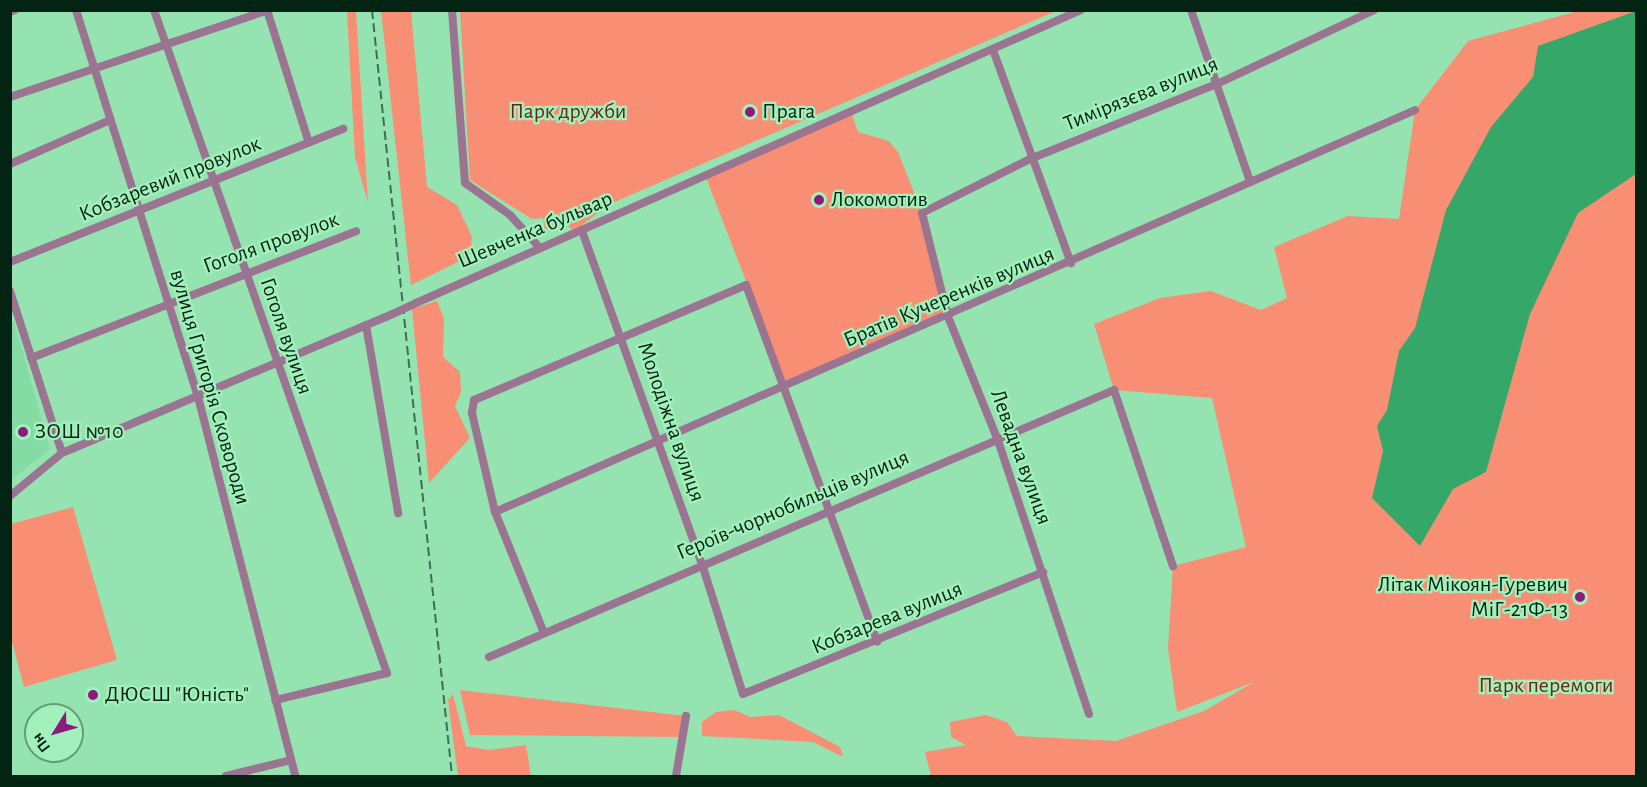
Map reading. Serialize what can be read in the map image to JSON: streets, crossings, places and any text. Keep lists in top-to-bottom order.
{
  "streets": {
    "street": [
      "Тимірязєва вулиця",
      "Кобзаревий провулок",
      "Шевченка бульвар",
      "Гоголя провулок",
      "Братів Кучеренків вулиця",
      "Гоголя вулиця",
      "вулиця Григорія Сковороди",
      "Молодіжна вулиця",
      "Левадна вулиця",
      "Героїв-чорнобильців вулиця",
      "Кобзарева вулиця"
    ]
  },
  "crossings": [
    ["Тимірязєва вулиця", "Левадна вулиця"],
    ["Кобзаревий провулок", "Гоголя вулиця"],
    ["Кобзаревий провулок", "вулиця Григорія Сковороди"],
    ["Шевченка бульвар", "Гоголя вулиця"],
    ["Шевченка бульвар", "вулиця Григорія Сковороди"],
    ["Шевченка бульвар", "Молодіжна вулиця"],
    ["Гоголя провулок", "Гоголя вулиця"],
    ["Гоголя провулок", "вулиця Григорія Сковороди"],
    ["Братів Кучеренків вулиця", "Молодіжна вулиця"],
    ["Братів Кучеренків вулиця", "Левадна вулиця"],
    ["Гоголя вулиця", "вулиця Григорія Сковороди"],
    ["Молодіжна вулиця", "Героїв-чорнобильців вулиця"],
    ["Молодіжна вулиця", "Кобзарева вулиця"],
    ["Левадна вулиця", "Героїв-чорнобильців вулиця"],
    ["Левадна вулиця", "Кобзарева вулиця"]
  ],
  "parks": ["Парк дружби", "Парк перемоги"],
  "places": [
    "Прага",
    "Локомотив",
    "ЗОШ №10",
    "Літак Мікоян-Гуревич МiГ-21Ф-13",
    "ДЮСШ \"Юність\""
  ],
  "north": "bottom left"
}
